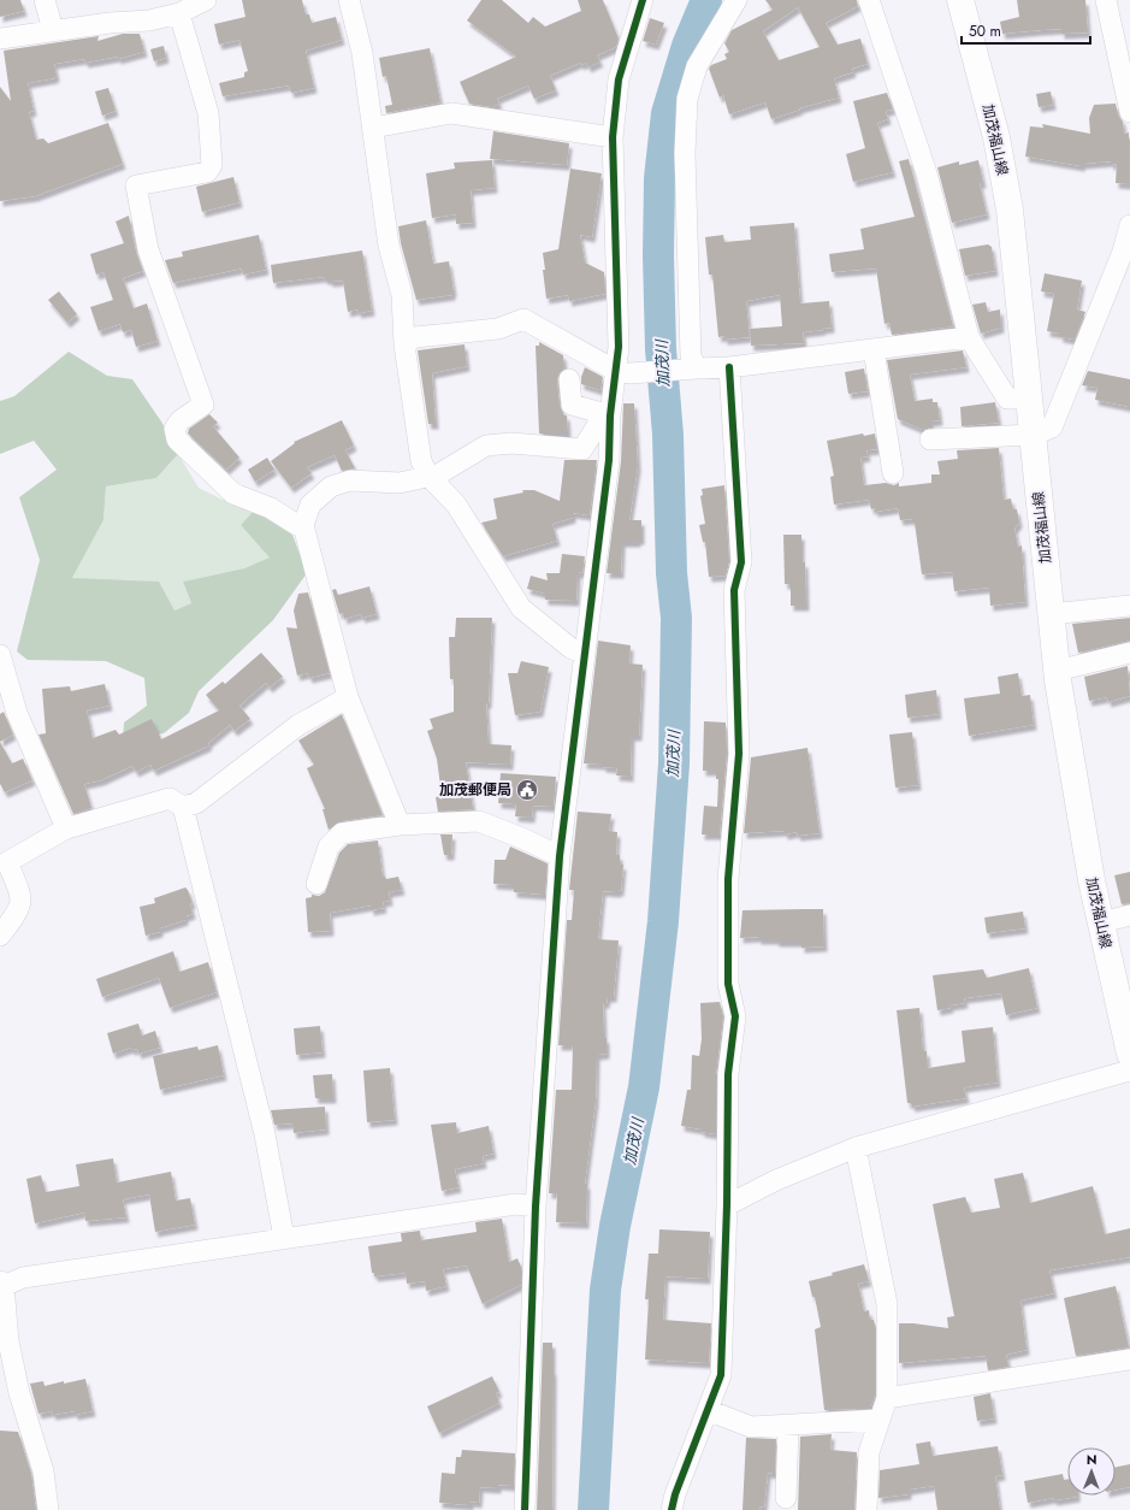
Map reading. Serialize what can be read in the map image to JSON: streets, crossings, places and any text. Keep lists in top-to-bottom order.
{
  "streets": {
    "main road": ["加茂福山線"]
  },
  "water": ["加茂川"],
  "places": {
    "public building": ["加茂郵便局"]
  },
  "scale_bar": "50 m",
  "north": "top"
}
